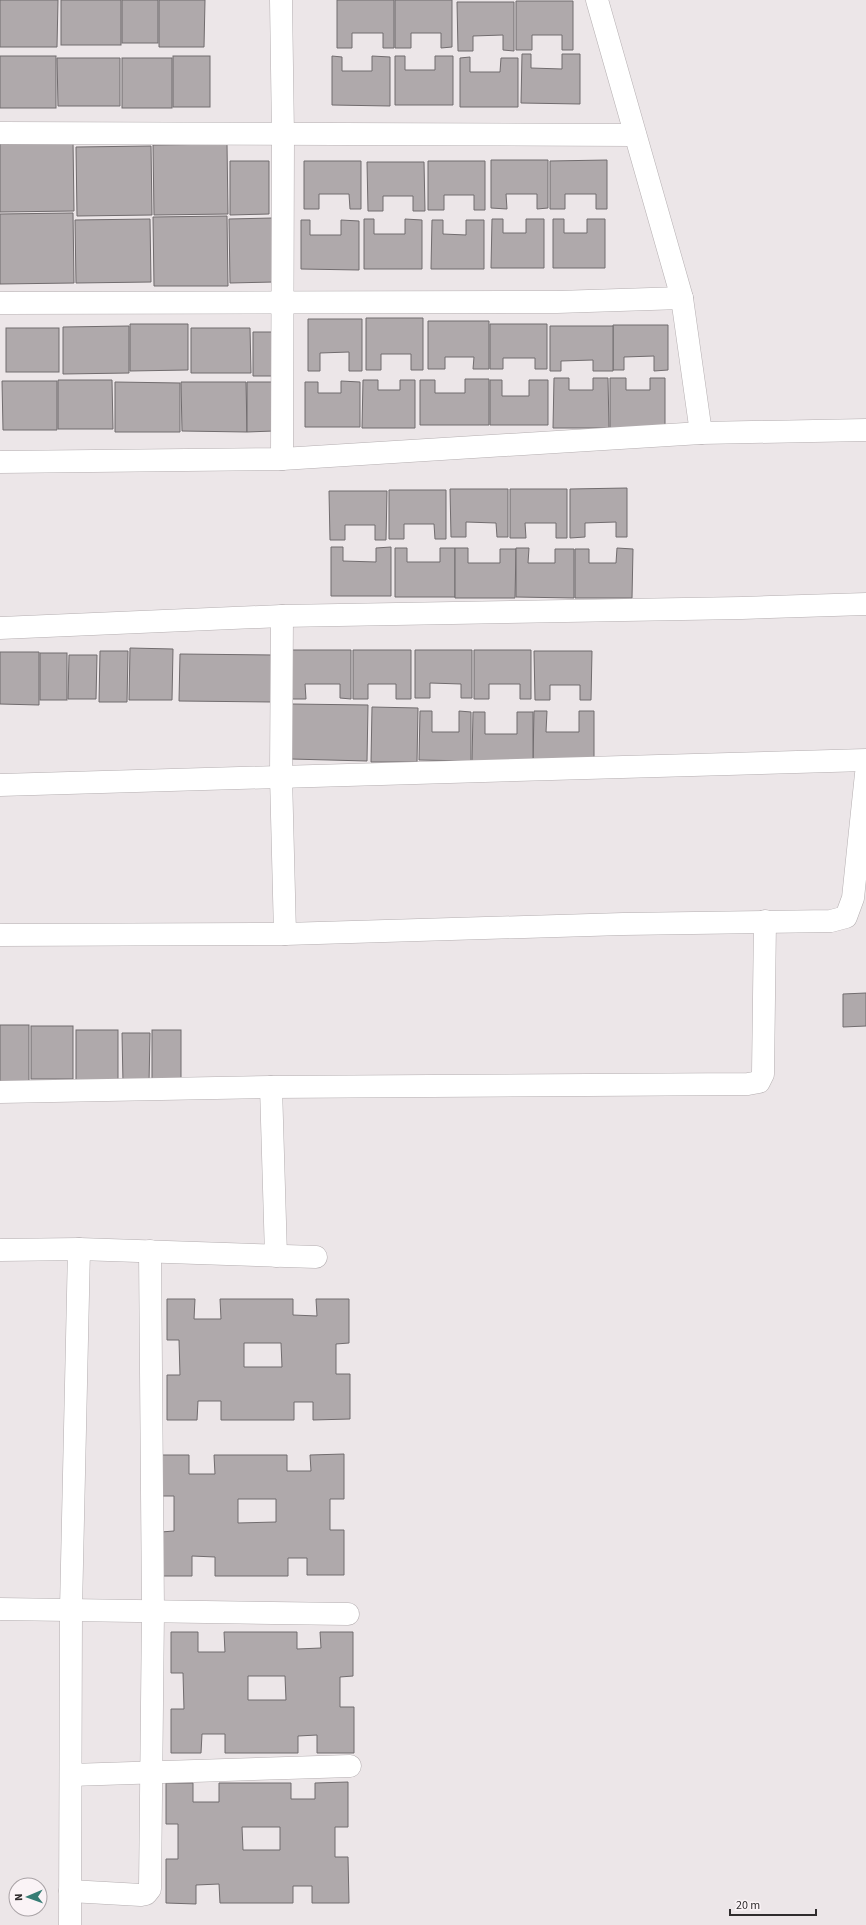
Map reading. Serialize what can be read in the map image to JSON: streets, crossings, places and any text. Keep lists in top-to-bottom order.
{
  "scale_bar": "20 m",
  "north": "left"
}
